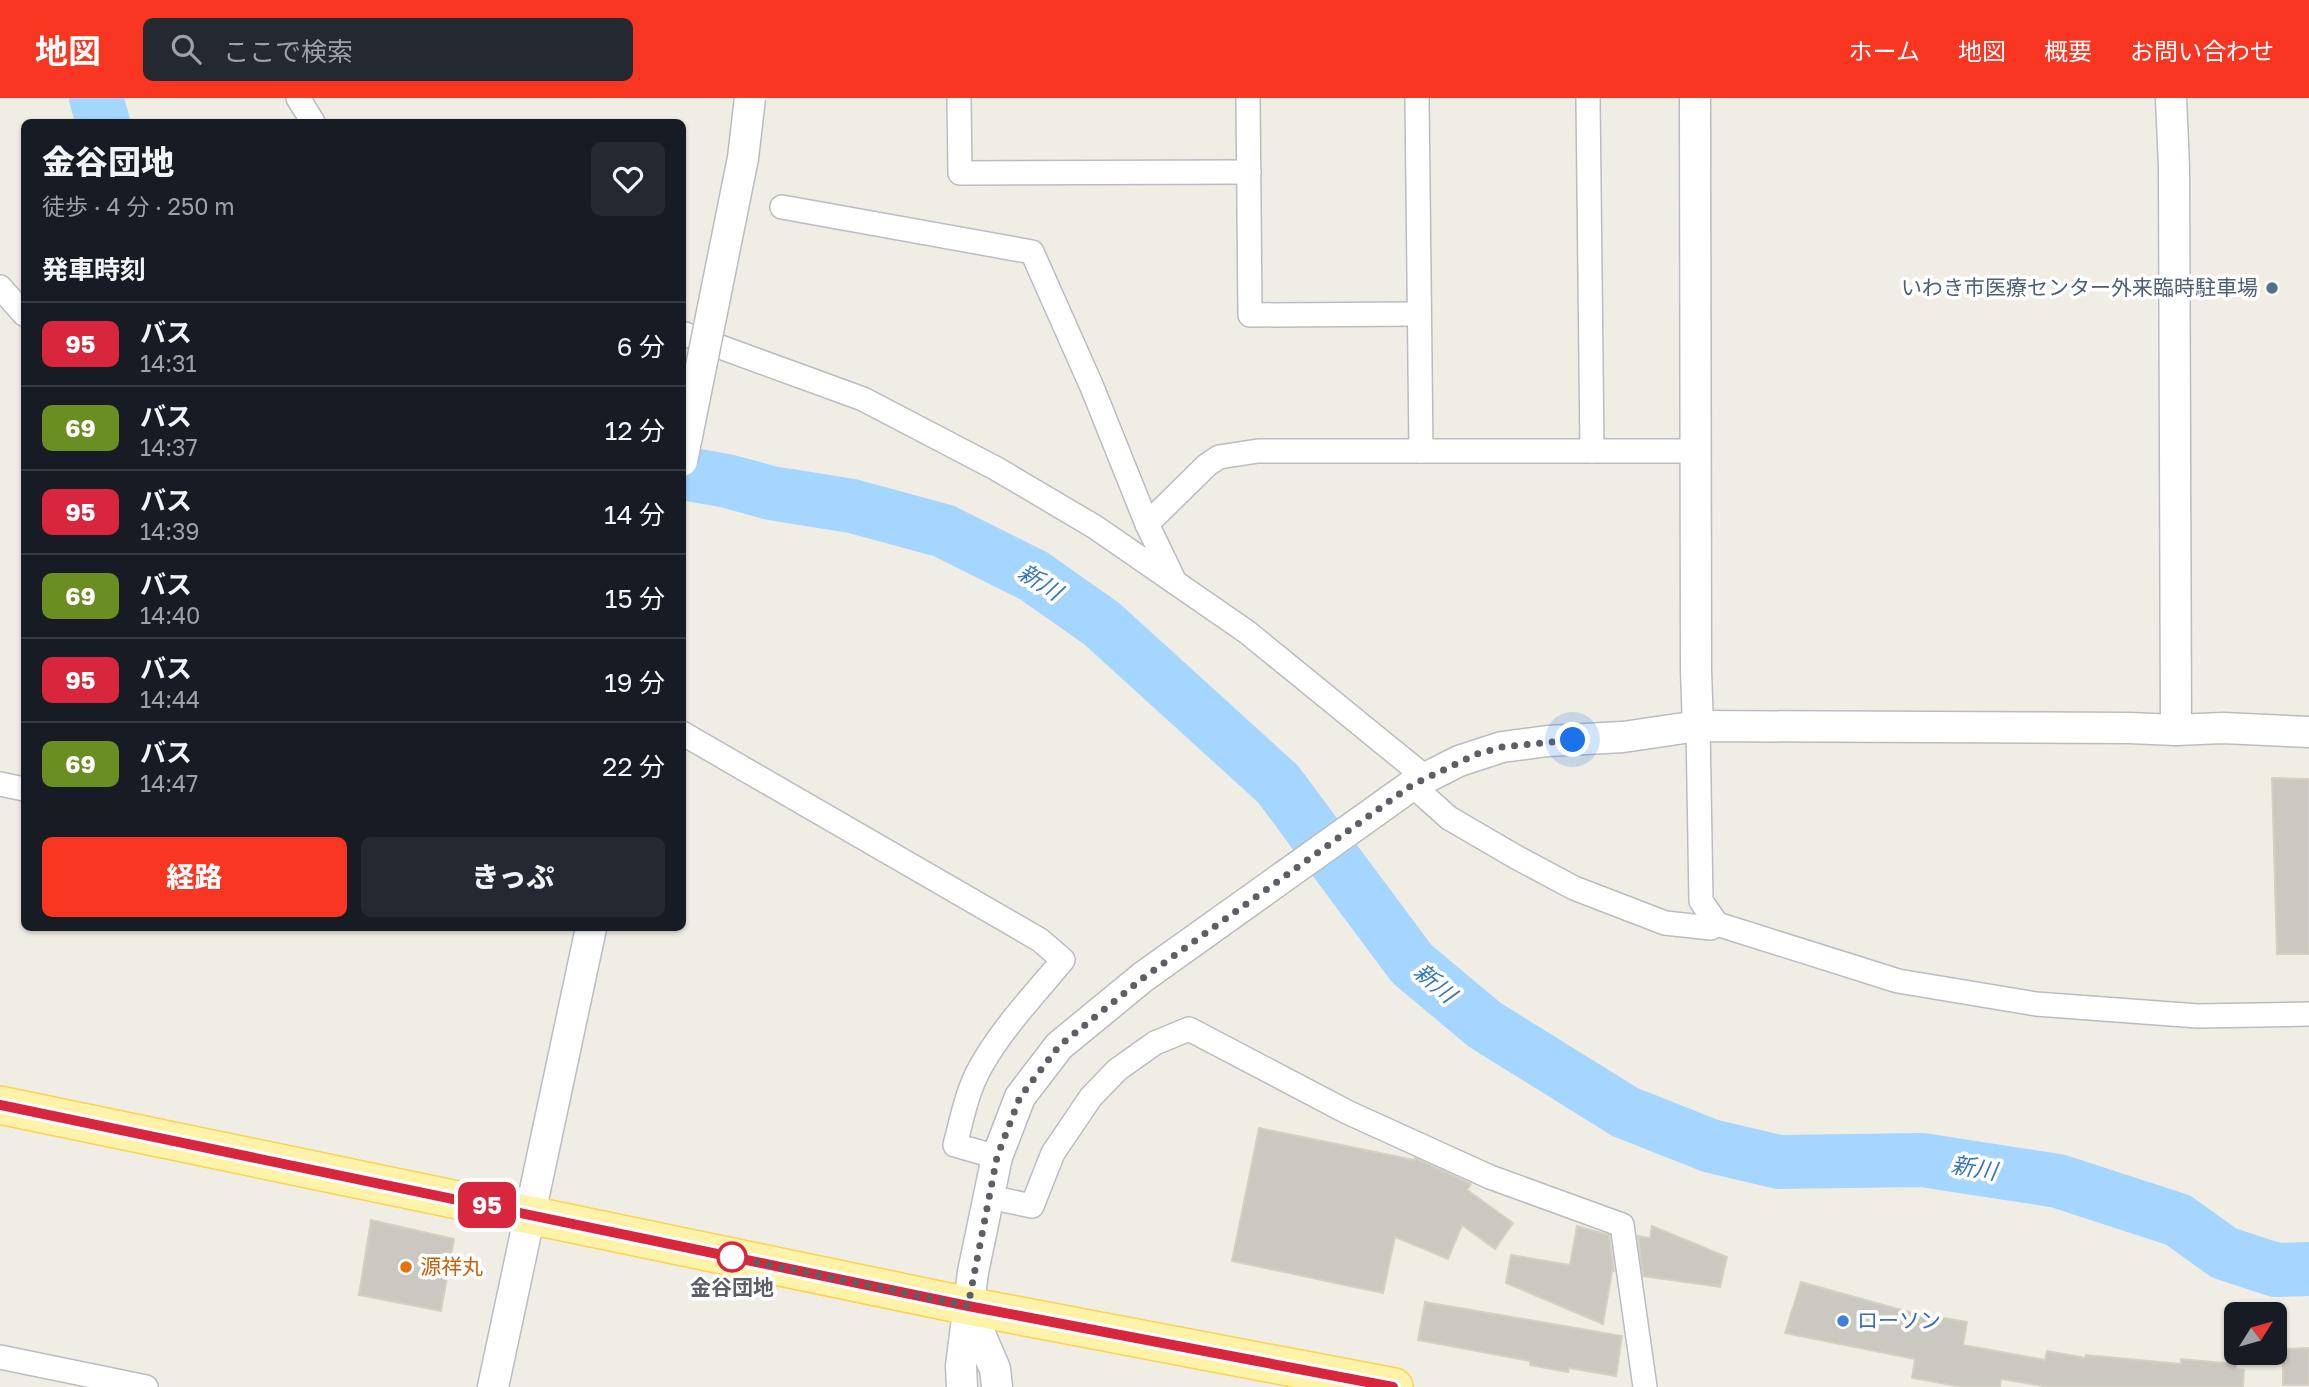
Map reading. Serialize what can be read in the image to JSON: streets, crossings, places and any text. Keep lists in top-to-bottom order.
{
  "water": ["新川"],
  "places": [
    "いわき市医療センター外来臨時駐車場",
    "金谷団地",
    "源祥丸",
    "ローソン"
  ],
  "lines": ["bus line 95"],
  "north": "top right",
  "page": {
    "header": "地図",
    "search": "ここで検索",
    "nav": [
      "ホーム",
      "地図",
      "概要",
      "お問い合わせ"
    ],
    "on_map": "95",
    "heading": [
      ["金谷団地", "徒歩 · 4 分 · 250 m"],
      "発車時刻"
    ],
    "list": [
      {
        "mark": "95",
        "name": "バス",
        "note": "14:31",
        "value": "6 分"
      },
      {
        "mark": "69",
        "name": "バス",
        "note": "14:37",
        "value": "12 分"
      },
      {
        "mark": "95",
        "name": "バス",
        "note": "14:39",
        "value": "14 分"
      },
      {
        "mark": "69",
        "name": "バス",
        "note": "14:40",
        "value": "15 分"
      },
      {
        "mark": "95",
        "name": "バス",
        "note": "14:44",
        "value": "19 分"
      },
      {
        "mark": "69",
        "name": "バス",
        "note": "14:47",
        "value": "22 分"
      }
    ],
    "buttons": ["経路", "きっぷ"]
  }
}
